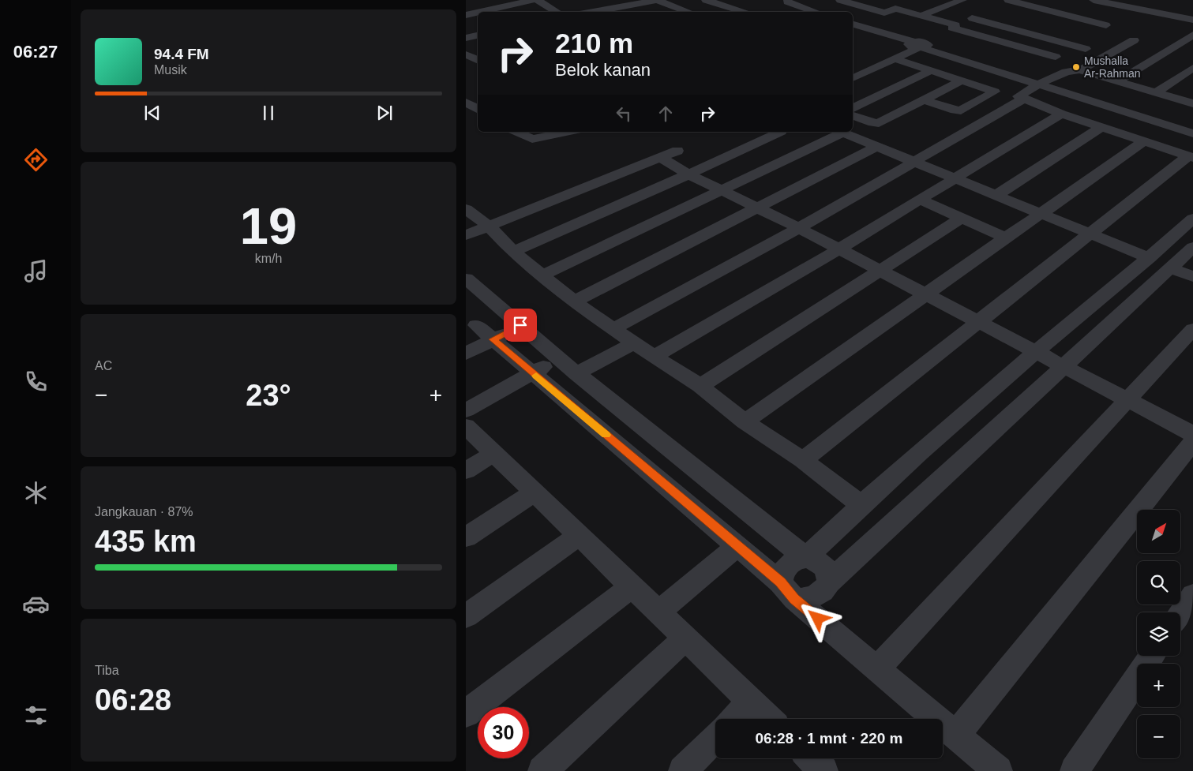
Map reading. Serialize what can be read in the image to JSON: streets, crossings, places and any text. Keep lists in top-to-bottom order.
{
  "places": ["Mushalla Ar-Rahman"],
  "north": "top right",
  "page": {
    "tabs": "06:27",
    "turn": ["210 m", "Belok kanan"],
    "song": ["94.4 FM", "Musik"],
    "tile": [
      ["19", "km/h"],
      "AC",
      ["Jangkauan · 87%", "435 km"],
      ["Tiba", "06:28"]
    ],
    "heat": ["−", "23°", "+"],
    "map_buttons": ["+", "−"],
    "limit": "30",
    "trip": "06:28 · 1 mnt · 220 m"
  }
}
